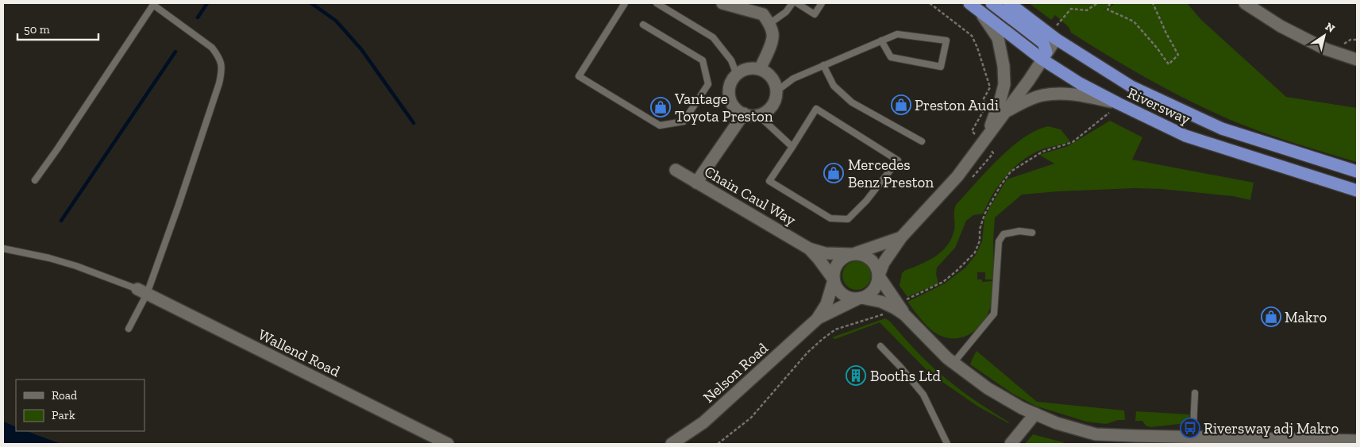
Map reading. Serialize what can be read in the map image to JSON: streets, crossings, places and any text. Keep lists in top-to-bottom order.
{
  "streets": {
    "highway": ["Riversway"],
    "street": ["Chain Caul Way", "Wallend Road", "Nelson Road"]
  },
  "crossings": [
    ["Chain Caul Way", "Nelson Road"]
  ],
  "places": {
    "shop": [
      "Preston Audi",
      "Vantage Toyota Preston",
      "Mercedes Benz Preston",
      "Makro"
    ],
    "building": ["Booths Ltd"],
    "bus stop": ["Riversway adj Makro"]
  },
  "legend": ["Road", "Park"],
  "scale_bar": "50 m",
  "north": "top right"
}
